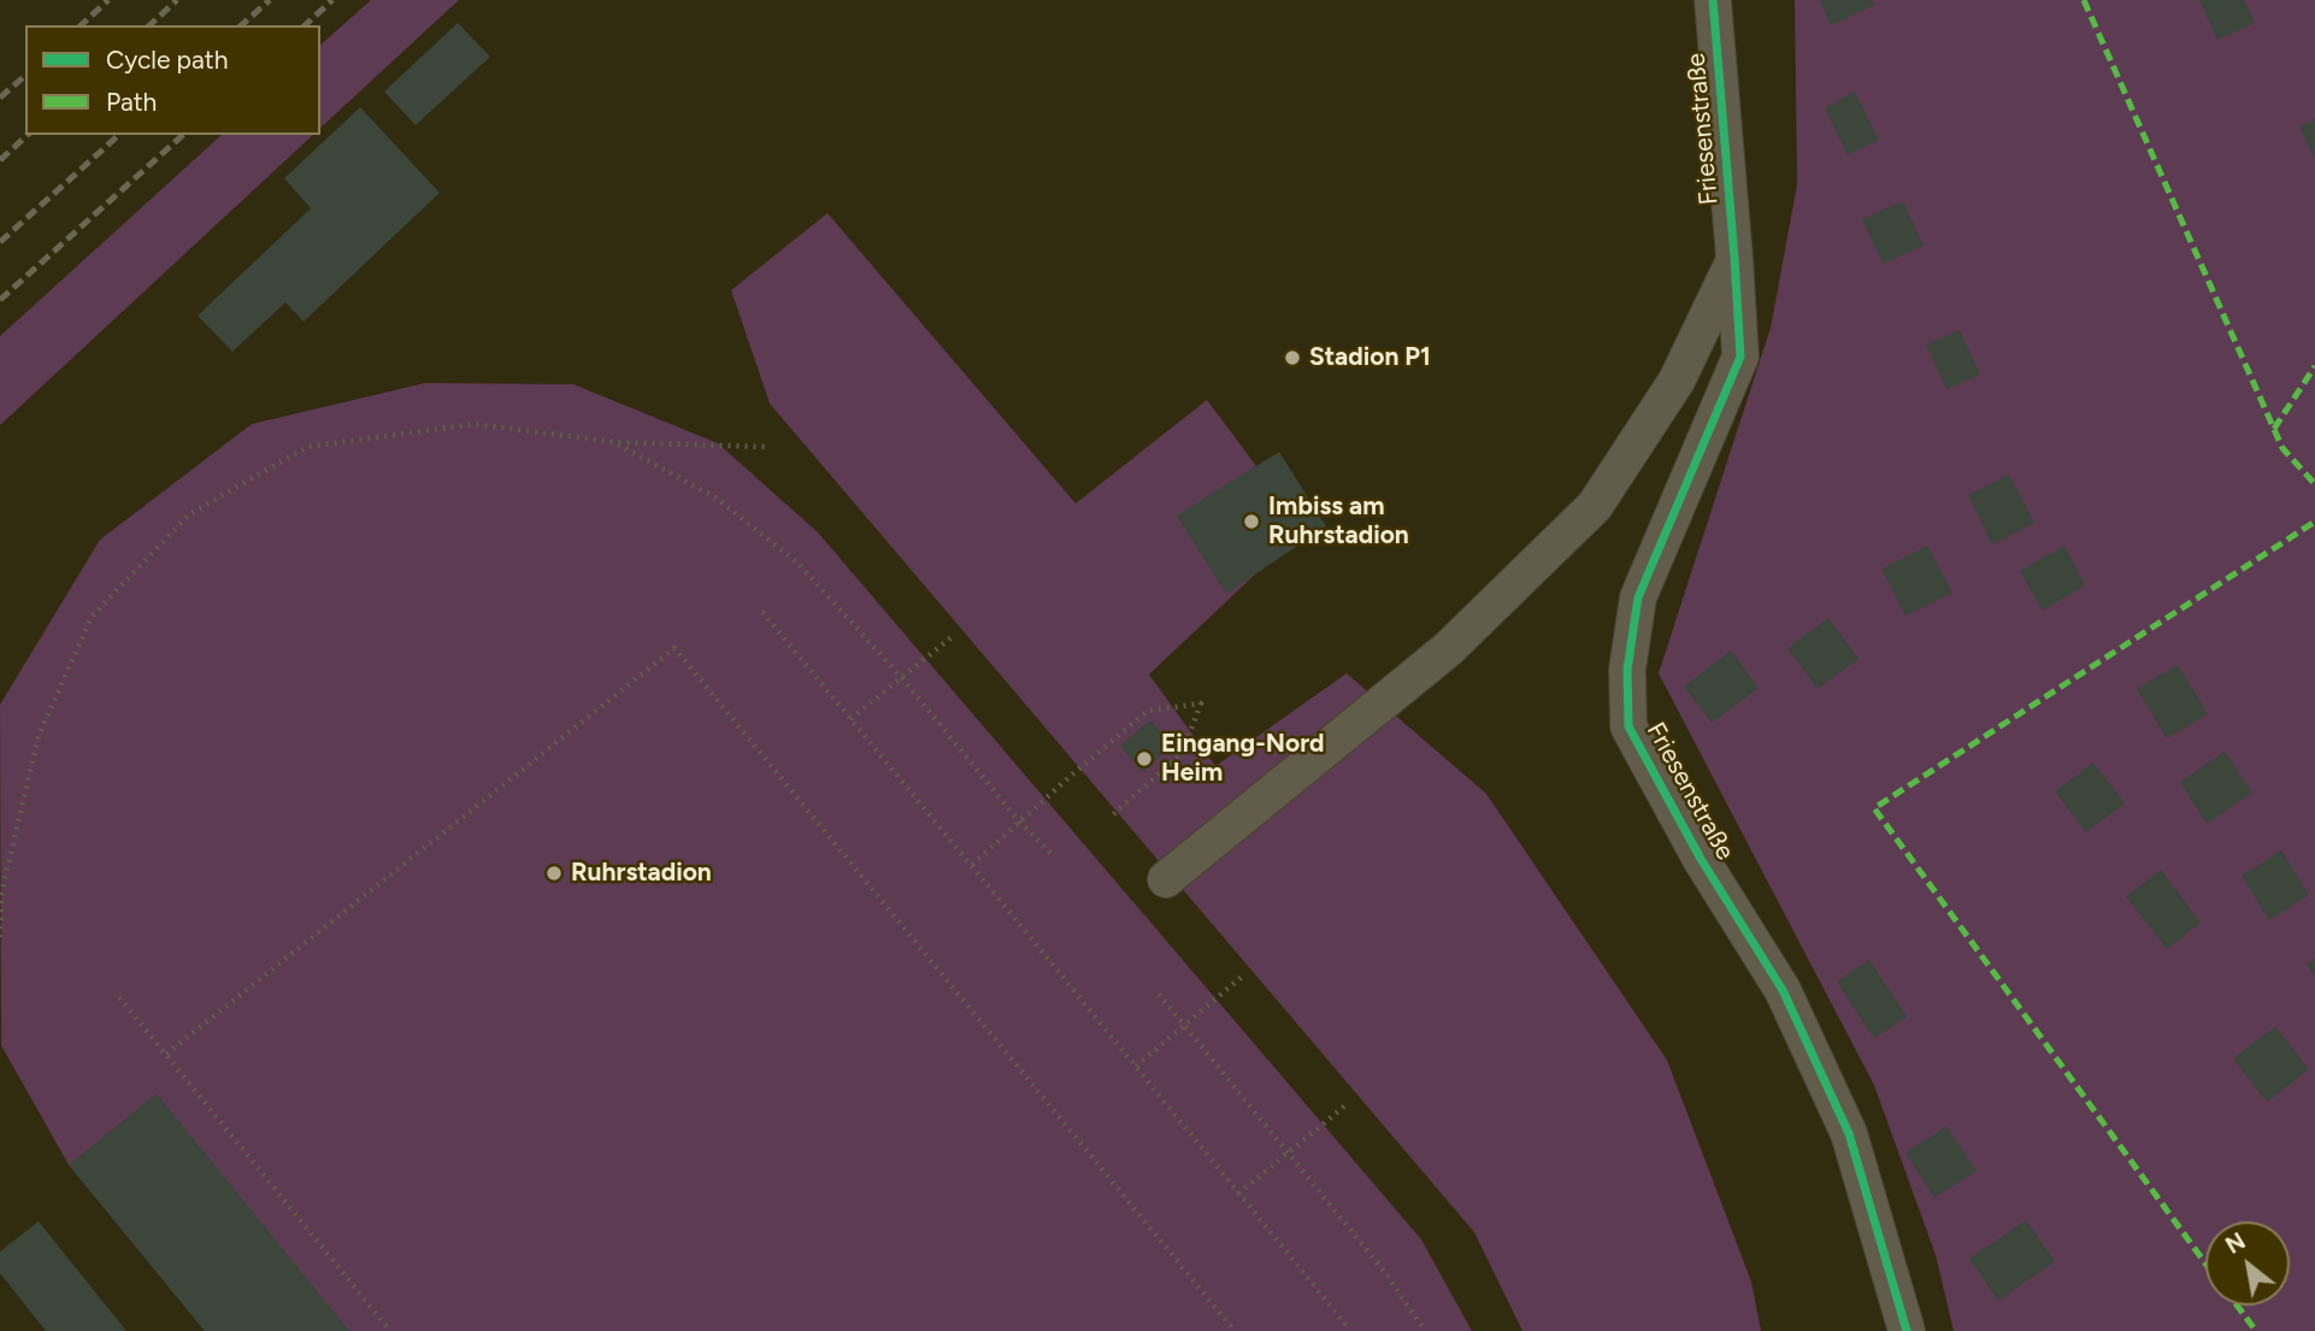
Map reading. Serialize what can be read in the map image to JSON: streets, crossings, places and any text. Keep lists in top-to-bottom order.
{
  "streets": {
    "lane": ["Friesenstraße"]
  },
  "places": [
    "Stadion P1",
    "Imbiss am Ruhrstadion",
    "Eingang-Nord Heim",
    "Ruhrstadion"
  ],
  "legend": ["Cycle path", "Path"],
  "north": "top left"
}
